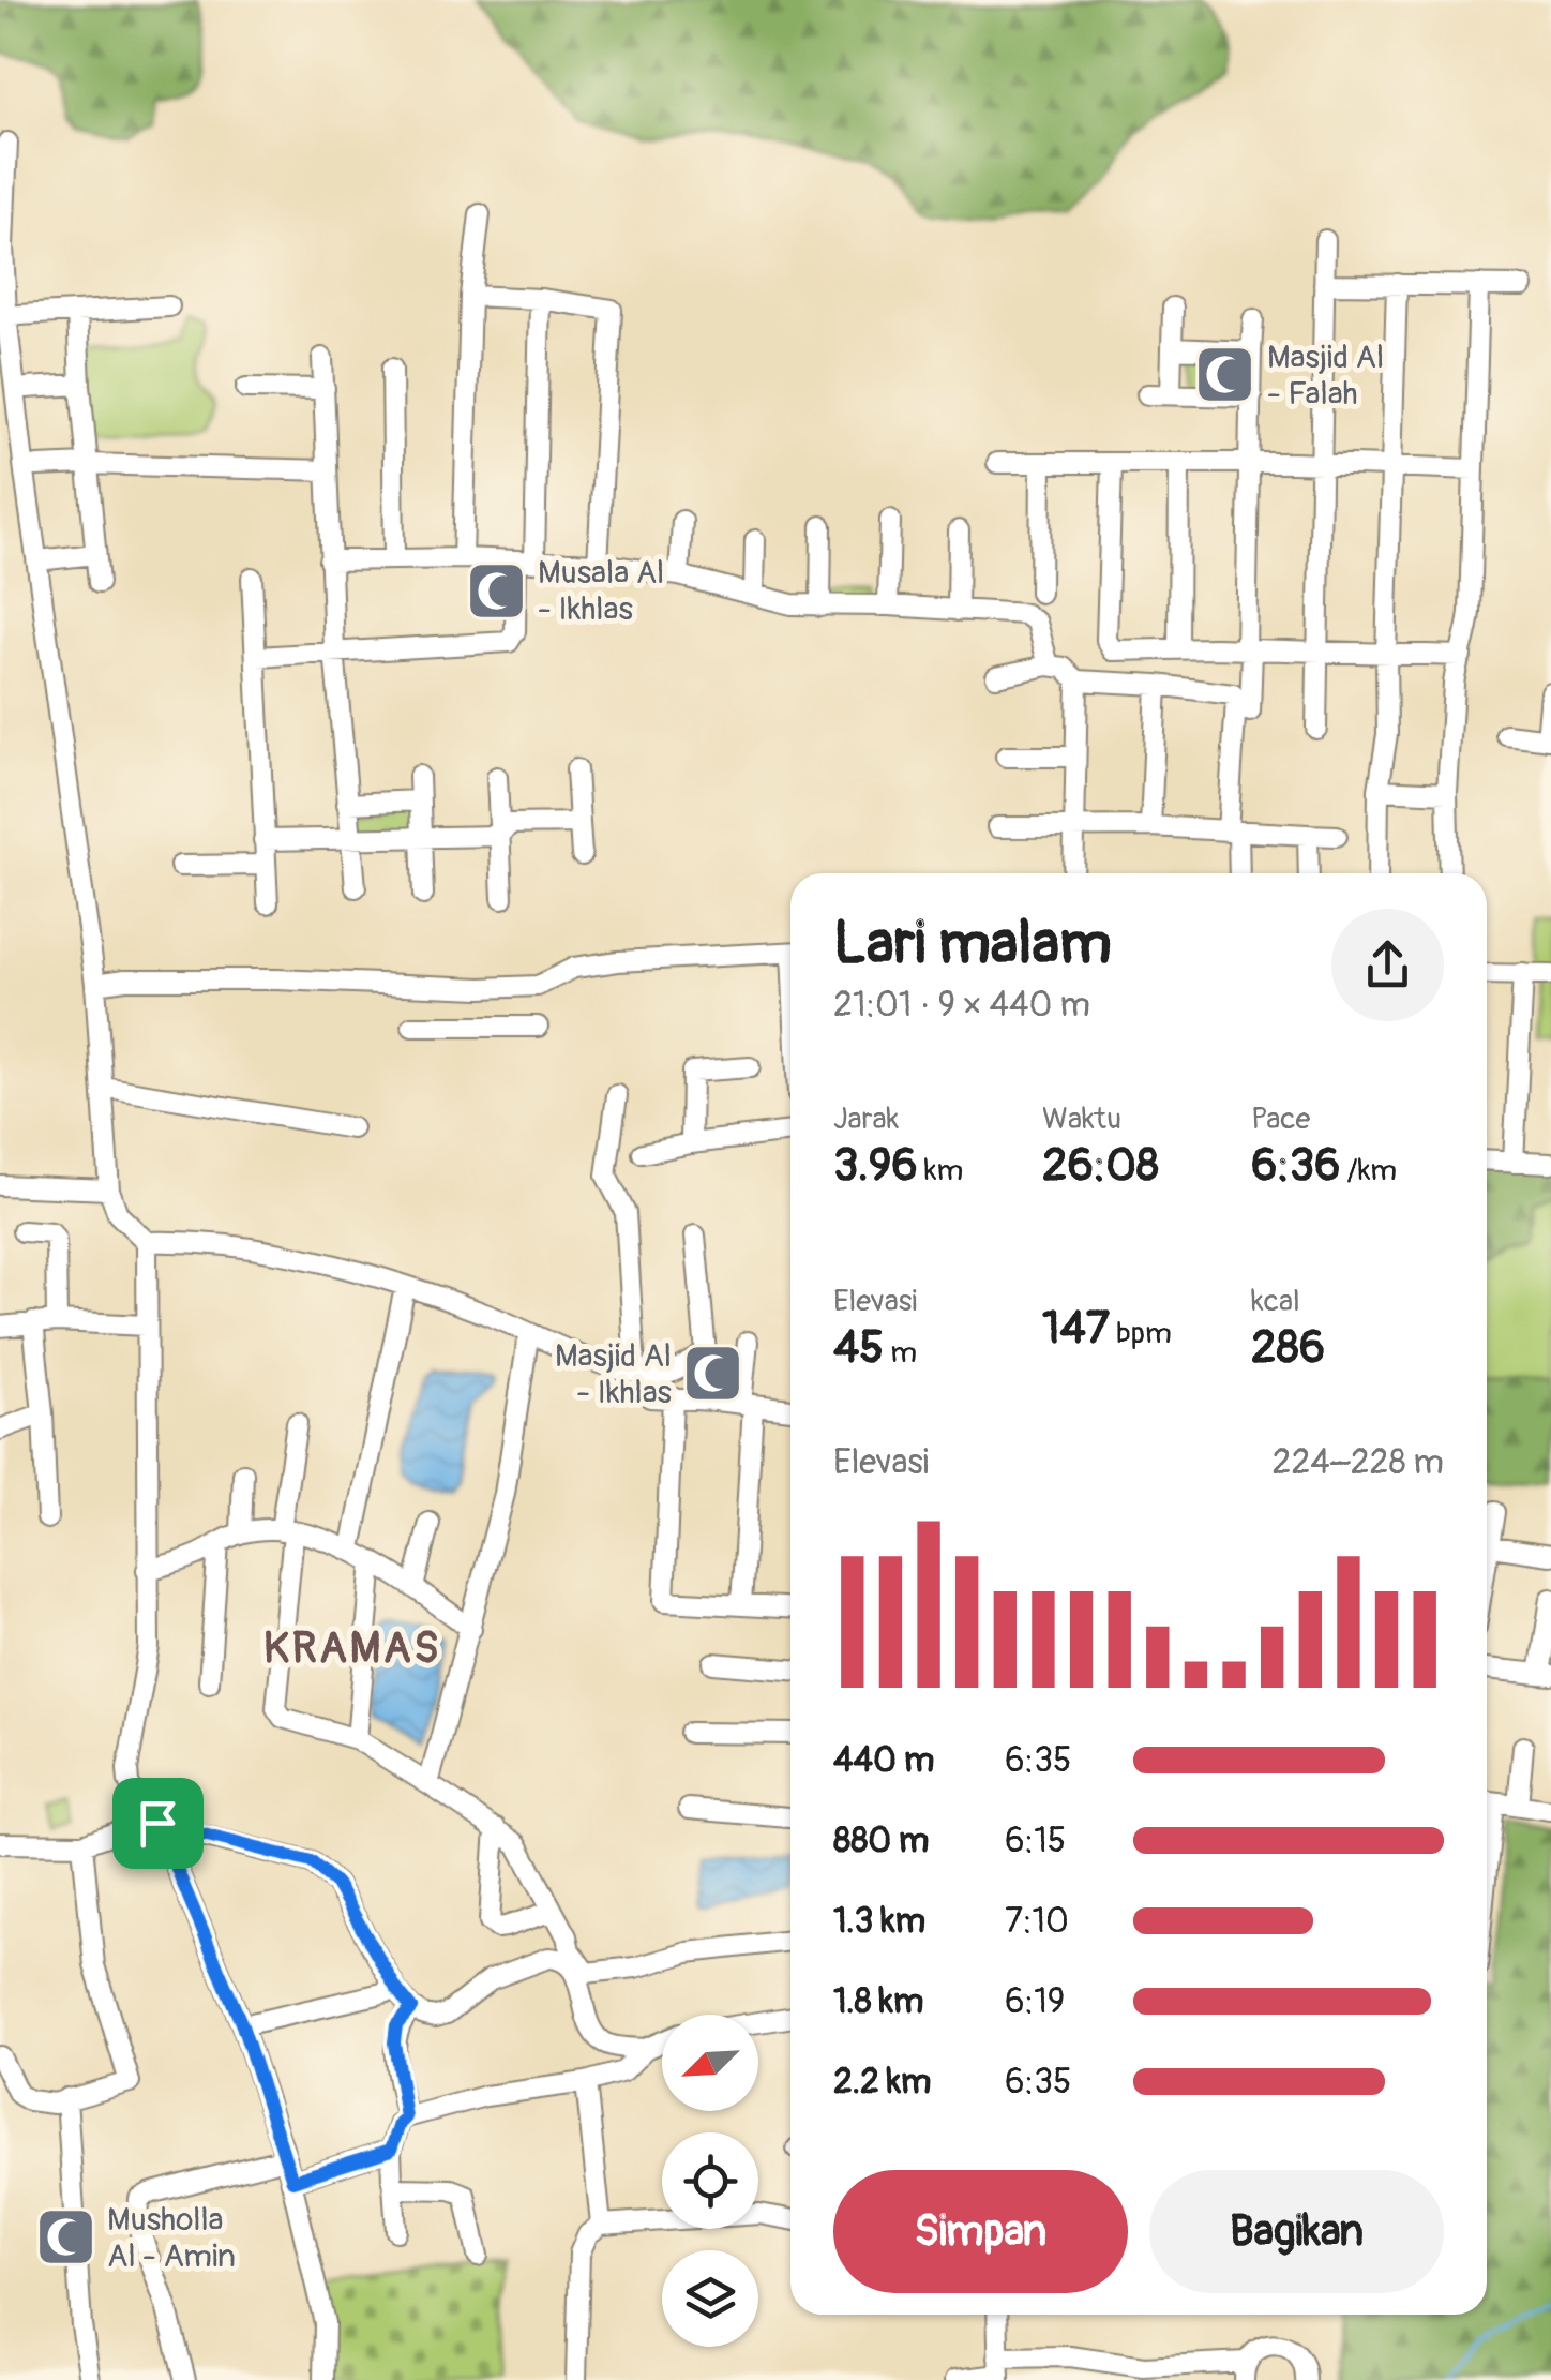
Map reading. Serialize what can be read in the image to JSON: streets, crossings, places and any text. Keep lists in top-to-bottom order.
{
  "districts": ["KRAMAS"],
  "places": {
    "mosque": [
      "Masjid Al - Falah",
      "Musala Al - Ikhlas",
      "Masjid Al - Ikhlas",
      "Musholla Al - Amin"
    ]
  },
  "north": "bottom left",
  "page": {
    "heading": ["Lari malam", "21:01 · 9 × 440 m"],
    "stats": [
      ["Jarak", "3.96 km"],
      ["Waktu", "26:08"],
      ["Pace", "6:36 /km"],
      ["Elevasi", "45 m"],
      ["147 bpm"],
      ["kcal", "286"]
    ],
    "chart": ["Elevasi", "224–228 m"],
    "list": [
      {
        "name": "440 m",
        "note": "6:35"
      },
      {
        "name": "880 m",
        "note": "6:15"
      },
      {
        "name": "1.3 km",
        "note": "7:10"
      },
      {
        "name": "1.8 km",
        "note": "6:19"
      },
      {
        "name": "2.2 km",
        "note": "6:35"
      }
    ],
    "buttons": ["Simpan", "Bagikan"]
  }
}
